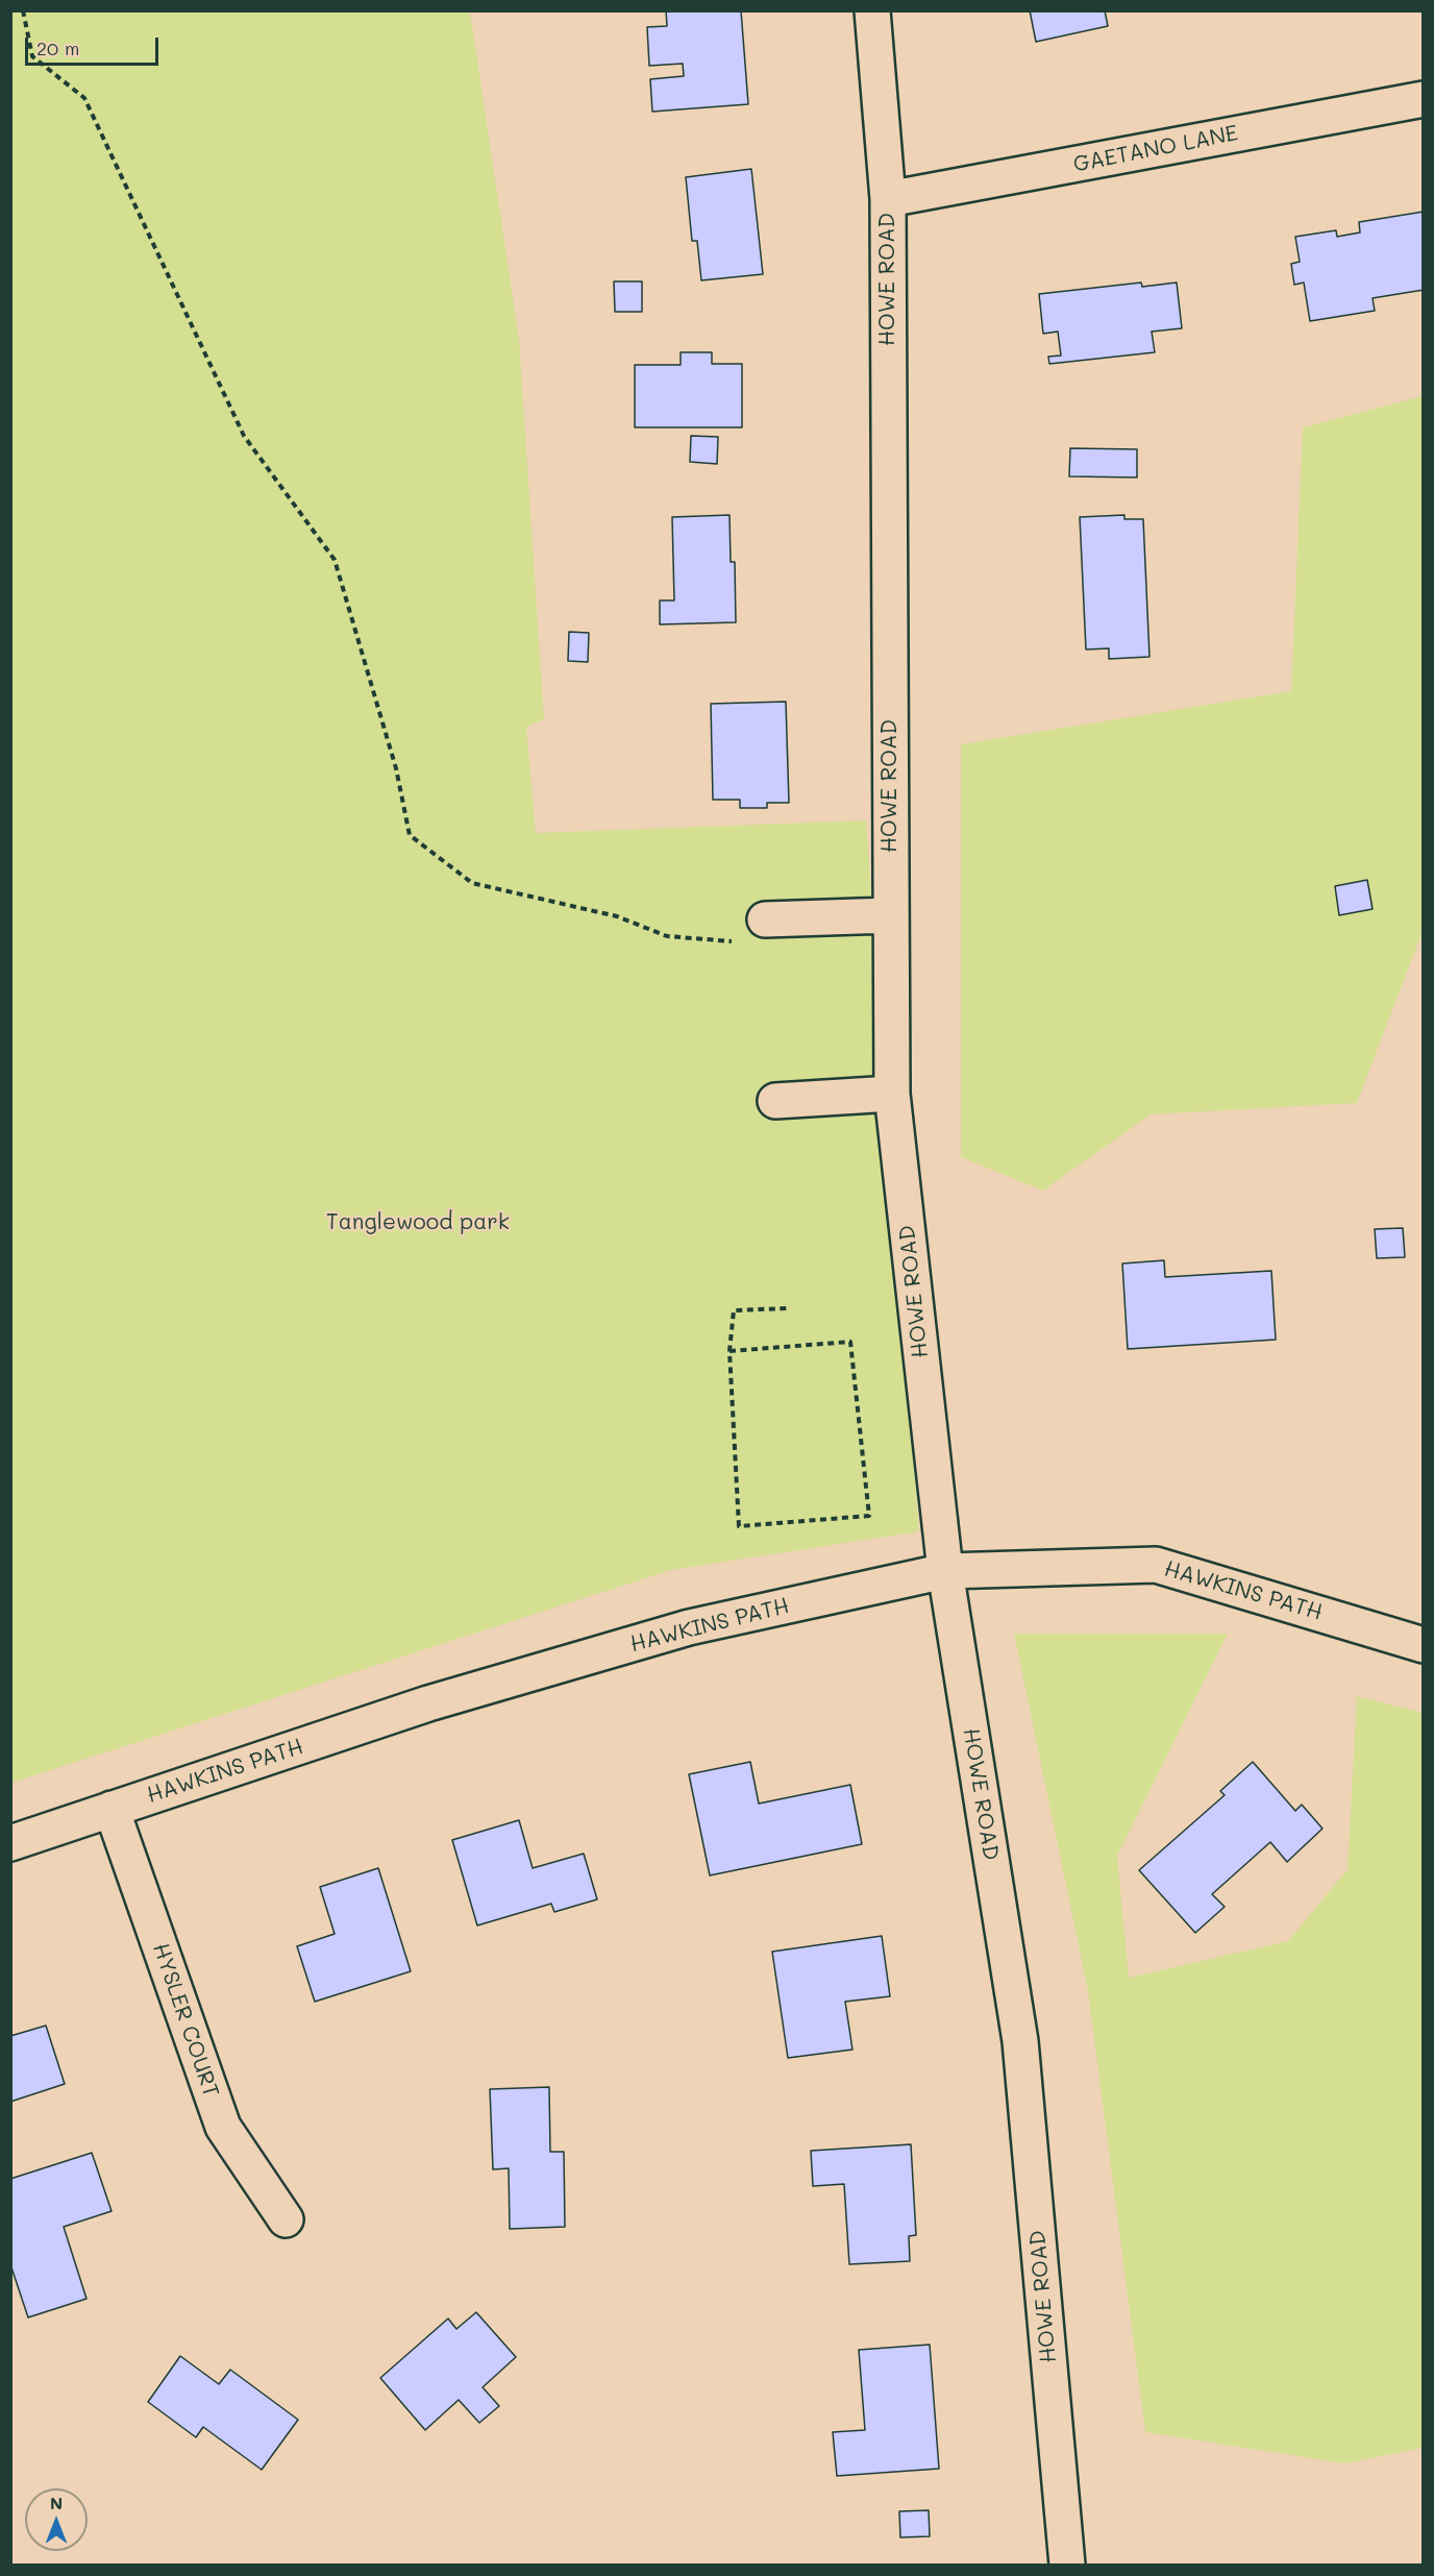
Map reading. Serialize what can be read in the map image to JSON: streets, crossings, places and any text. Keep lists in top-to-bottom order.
{
  "streets": {
    "street": [
      "GAETANO LANE",
      "HOWE ROAD",
      "HAWKINS PATH",
      "HYSLER COURT"
    ]
  },
  "crossings": [
    ["GAETANO LANE", "HOWE ROAD"],
    ["HOWE ROAD", "HAWKINS PATH"],
    ["HAWKINS PATH", "HYSLER COURT"]
  ],
  "parks": ["Tanglewood park"],
  "scale_bar": "20 m",
  "north": "top"
}
